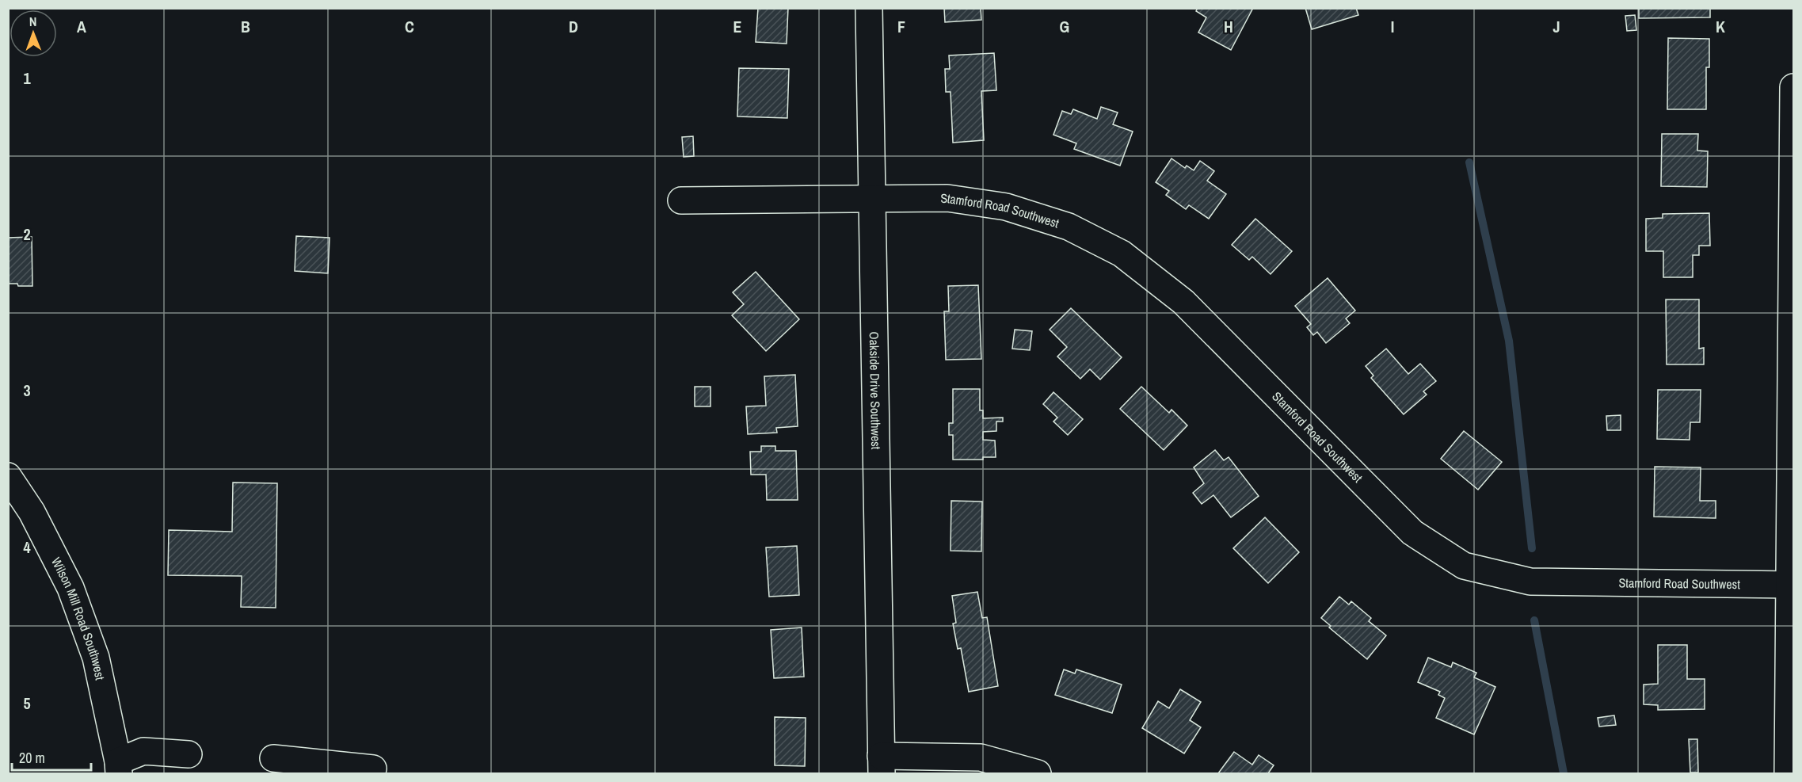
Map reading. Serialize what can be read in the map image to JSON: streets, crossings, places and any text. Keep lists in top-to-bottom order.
{
  "streets": {
    "street": ["Stamford Road Southwest", "Oakside Drive Southwest", "Wilson Mill Road Southwest"]
  },
  "crossings": [
    ["Stamford Road Southwest", "Oakside Drive Southwest"]
  ],
  "scale_bar": "20 m",
  "north": "top",
  "grid": {
    "columns": [
      "A",
      "B",
      "C",
      "D",
      "E",
      "F",
      "G",
      "H",
      "I",
      "J",
      "K"
    ],
    "rows": [
      "1",
      "2",
      "3",
      "4",
      "5"
    ]
  }
}
